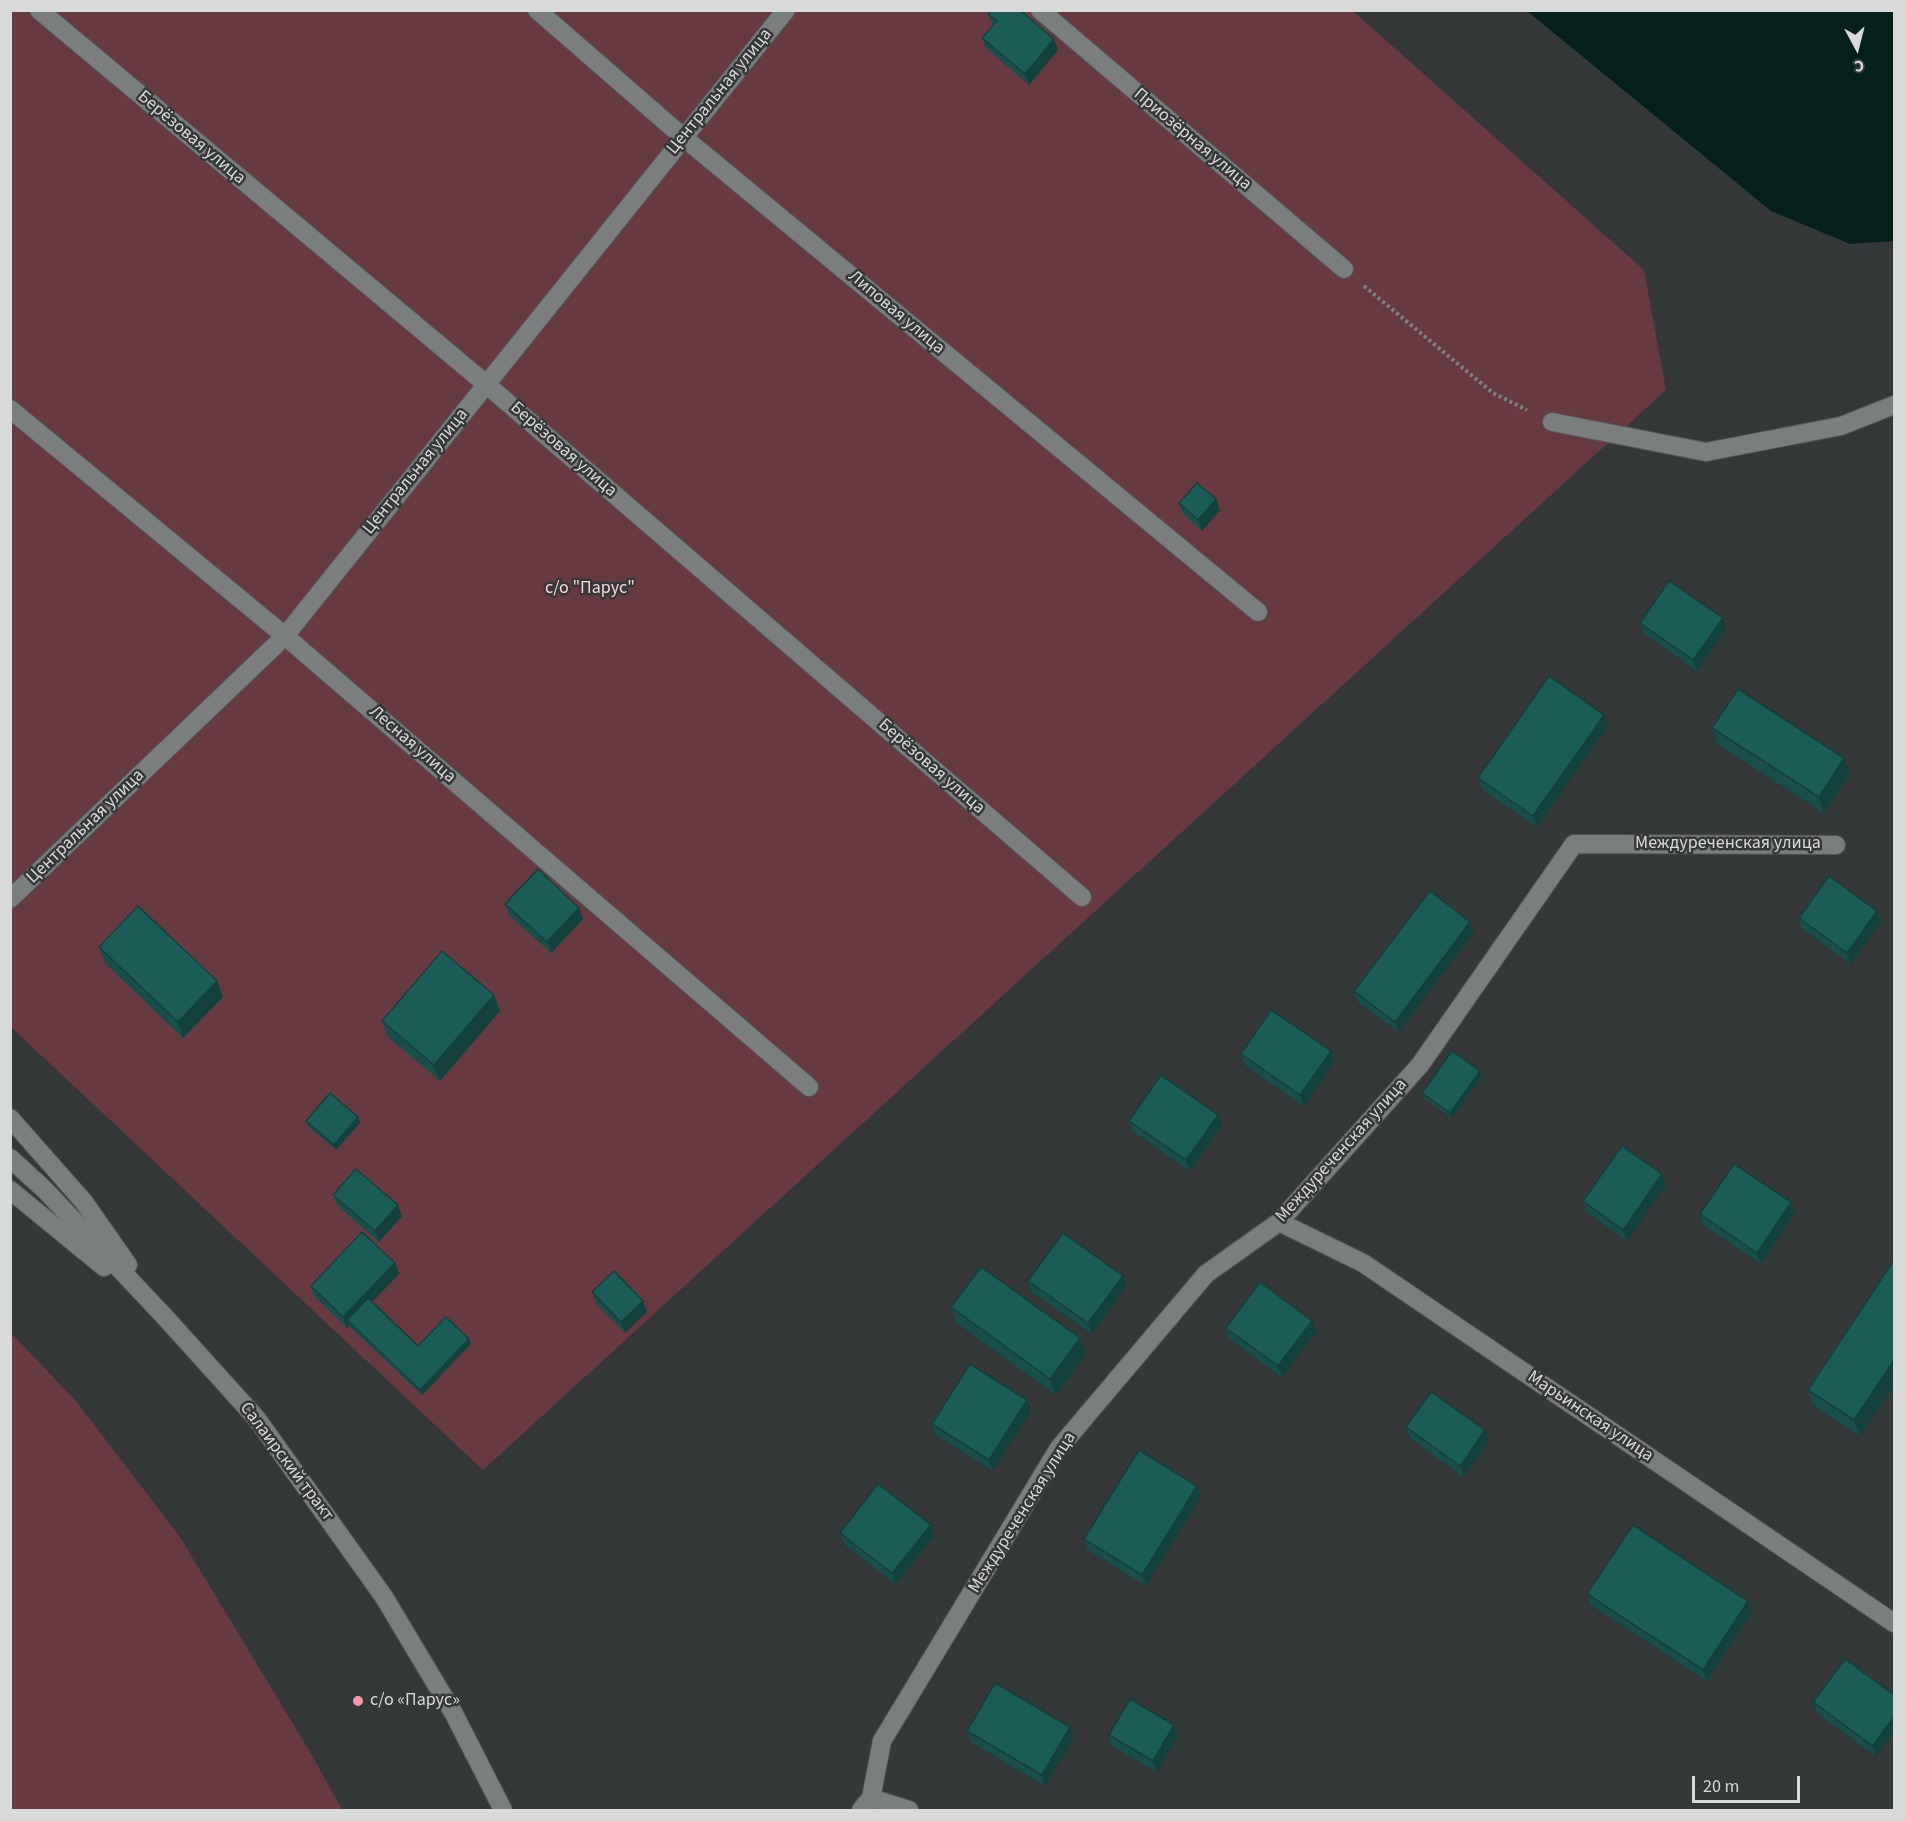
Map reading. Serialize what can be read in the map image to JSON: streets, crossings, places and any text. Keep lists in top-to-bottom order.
{
  "streets": {
    "street": [
      "Центральная улица",
      "Берёзовая улица",
      "Приозёрная улица",
      "Липовая улица",
      "Лесная улица",
      "Междуреченская улица",
      "Марьинская улица",
      "Салаирский тракт"
    ]
  },
  "crossings": [
    ["Центральная улица", "Берёзовая улица"],
    ["Центральная улица", "Липовая улица"],
    ["Центральная улица", "Лесная улица"],
    ["Междуреченская улица", "Марьинская улица"]
  ],
  "parks": ["с/о \"Парус\""],
  "places": ["с/о «Парус»"],
  "scale_bar": "20 m",
  "north": "bottom"
}
